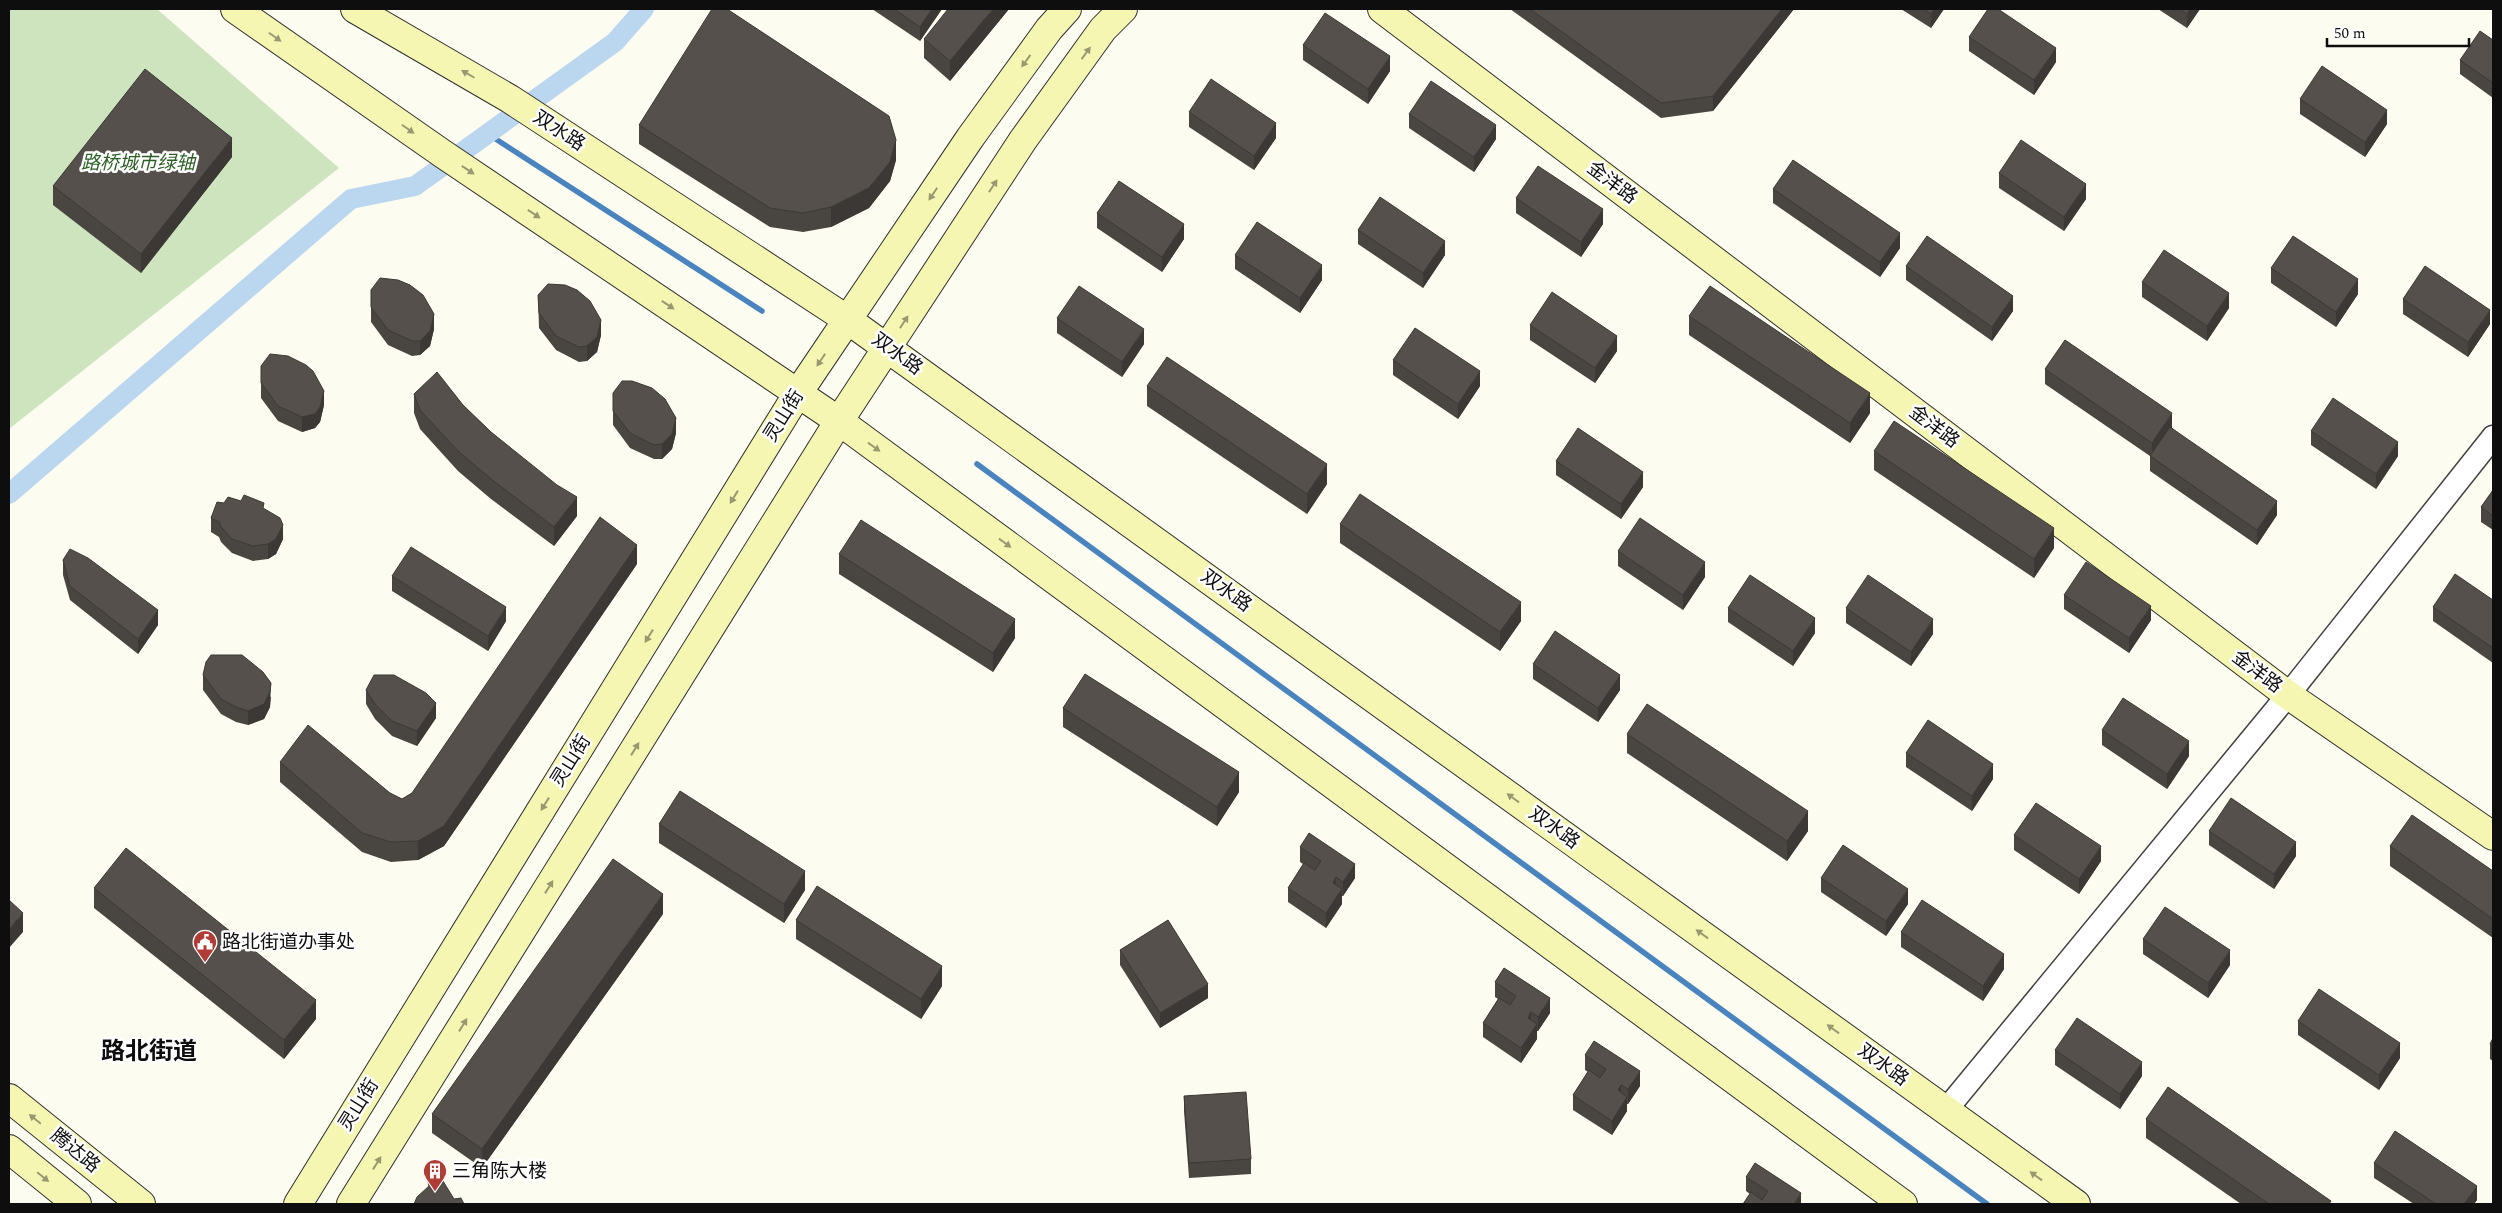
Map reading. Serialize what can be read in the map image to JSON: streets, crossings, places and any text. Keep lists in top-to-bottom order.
{
  "streets": {
    "main road": [
      "双水路",
      "金洋路",
      "灵山街",
      "腾达路"
    ]
  },
  "crossings": [
    ["双水路", "灵山街"]
  ],
  "districts": ["路北街道"],
  "parks": ["路桥城市绿轴"],
  "places": {
    "public building": ["路北街道办事处"],
    "building": ["三角陈大楼"]
  },
  "scale_bar": "50 m"
}
